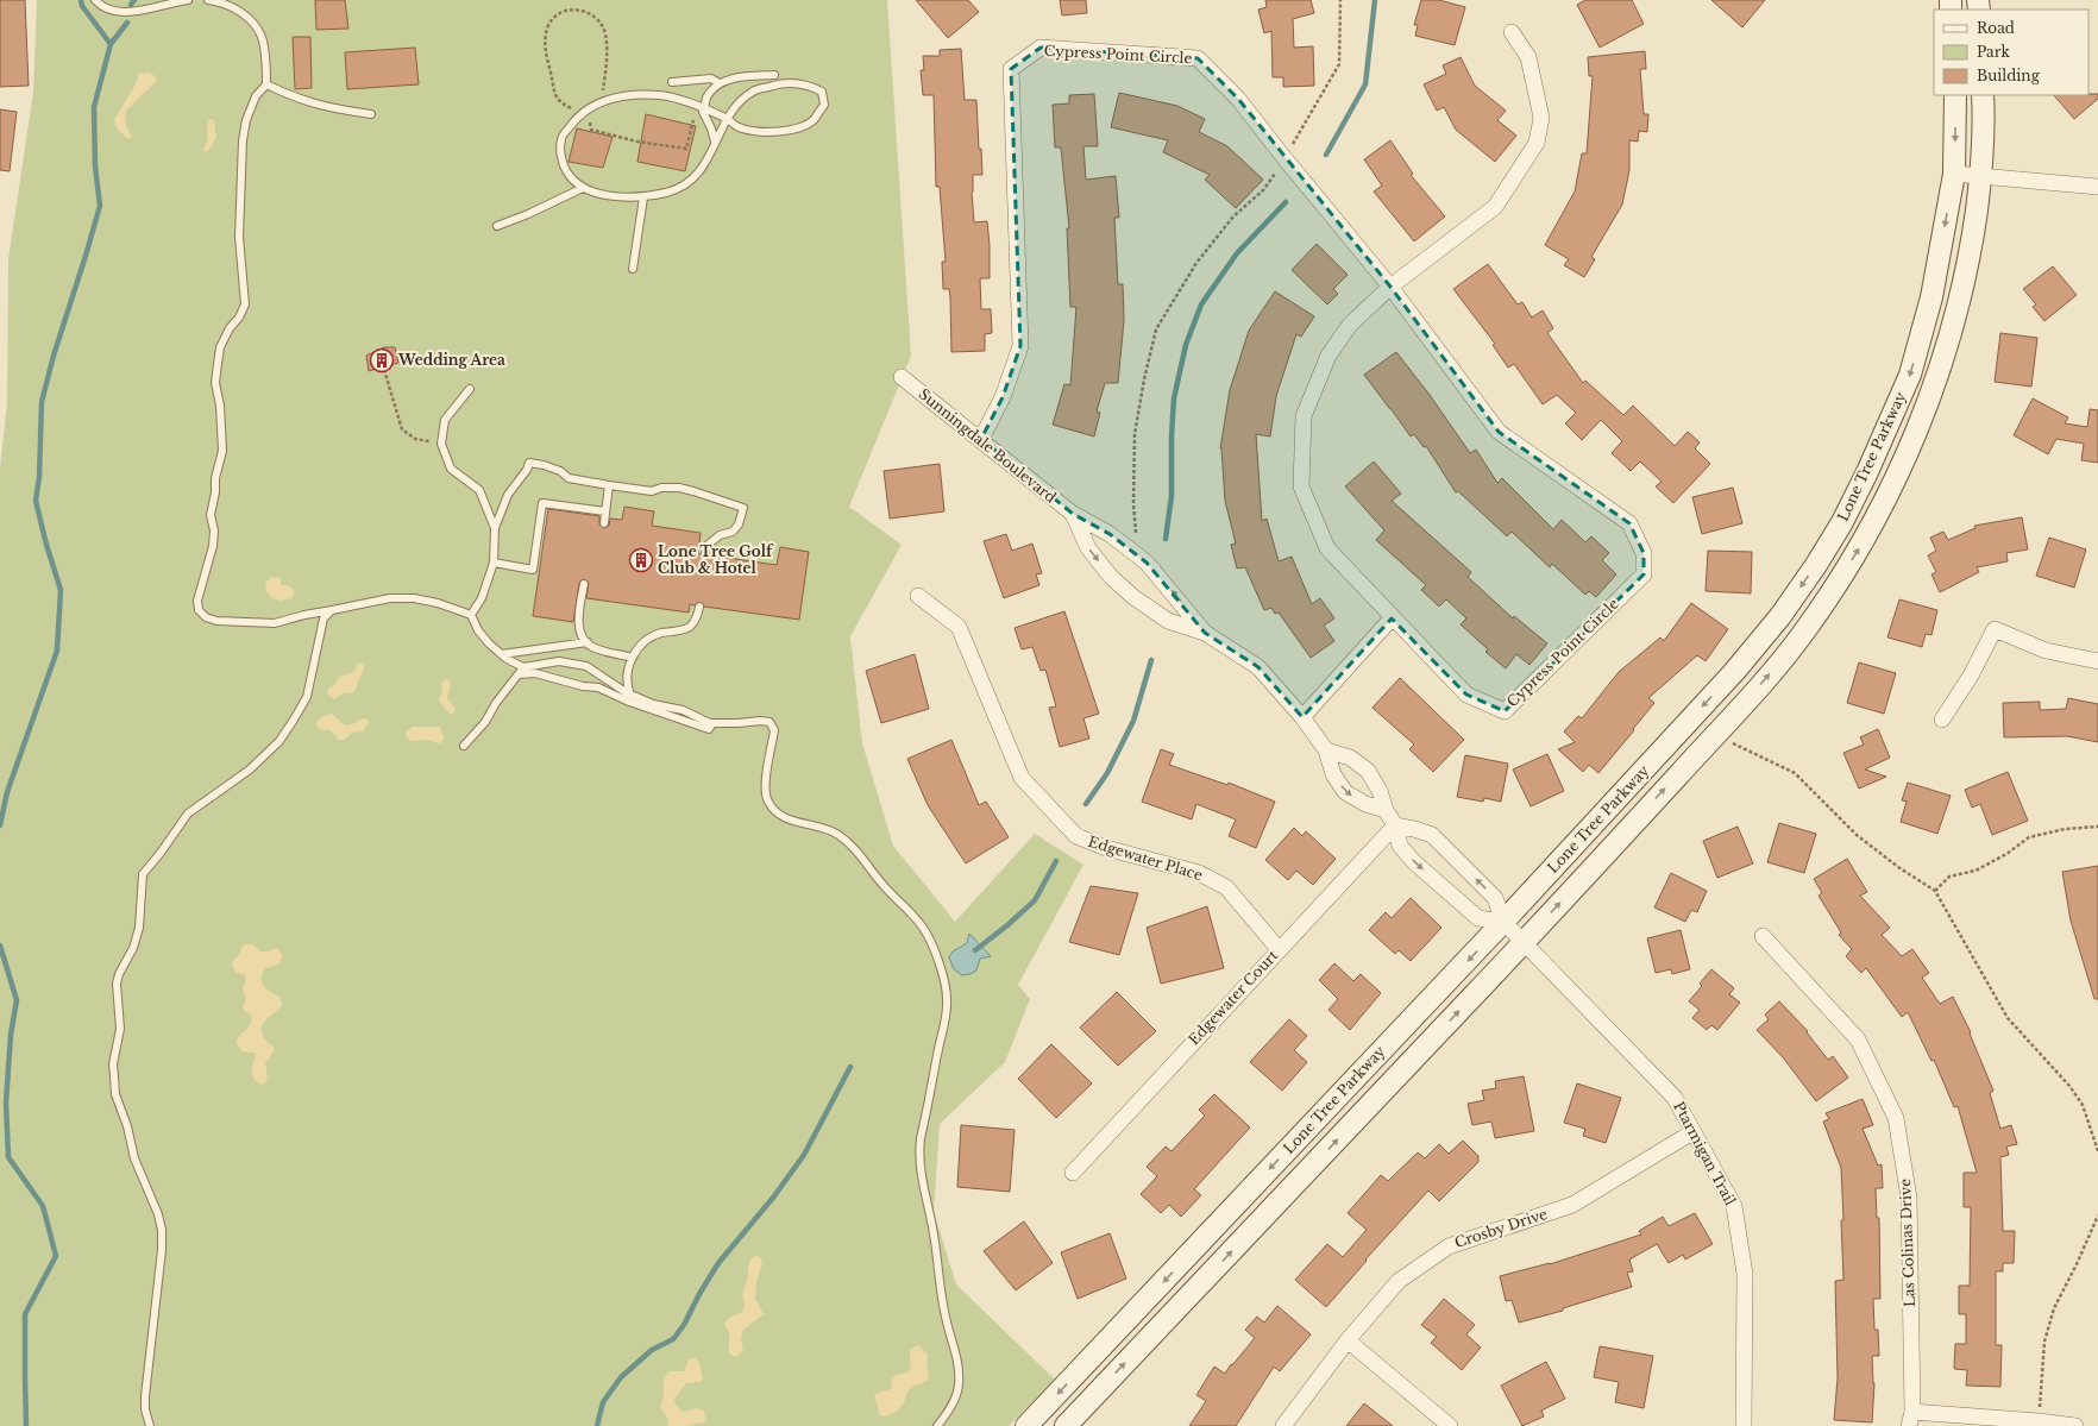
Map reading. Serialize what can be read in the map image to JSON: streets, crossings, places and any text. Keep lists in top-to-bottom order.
{
  "streets": {
    "street": [
      "Cypress Point Circle",
      "Sunningdale Boulevard",
      "Lone Tree Parkway",
      "Edgewater Place",
      "Edgewater Court",
      "Ptarmigan Trail",
      "Crosby Drive",
      "Las Colinas Drive"
    ]
  },
  "crossings": [
    ["Cypress Point Circle", "Sunningdale Boulevard"],
    ["Lone Tree Parkway", "Ptarmigan Trail"],
    ["Edgewater Place", "Edgewater Court"],
    ["Ptarmigan Trail", "Crosby Drive"]
  ],
  "places": {
    "building": ["Wedding Area", "Lone Tree Golf Club & Hotel"]
  },
  "legend": ["Road", "Park", "Building"]
}
